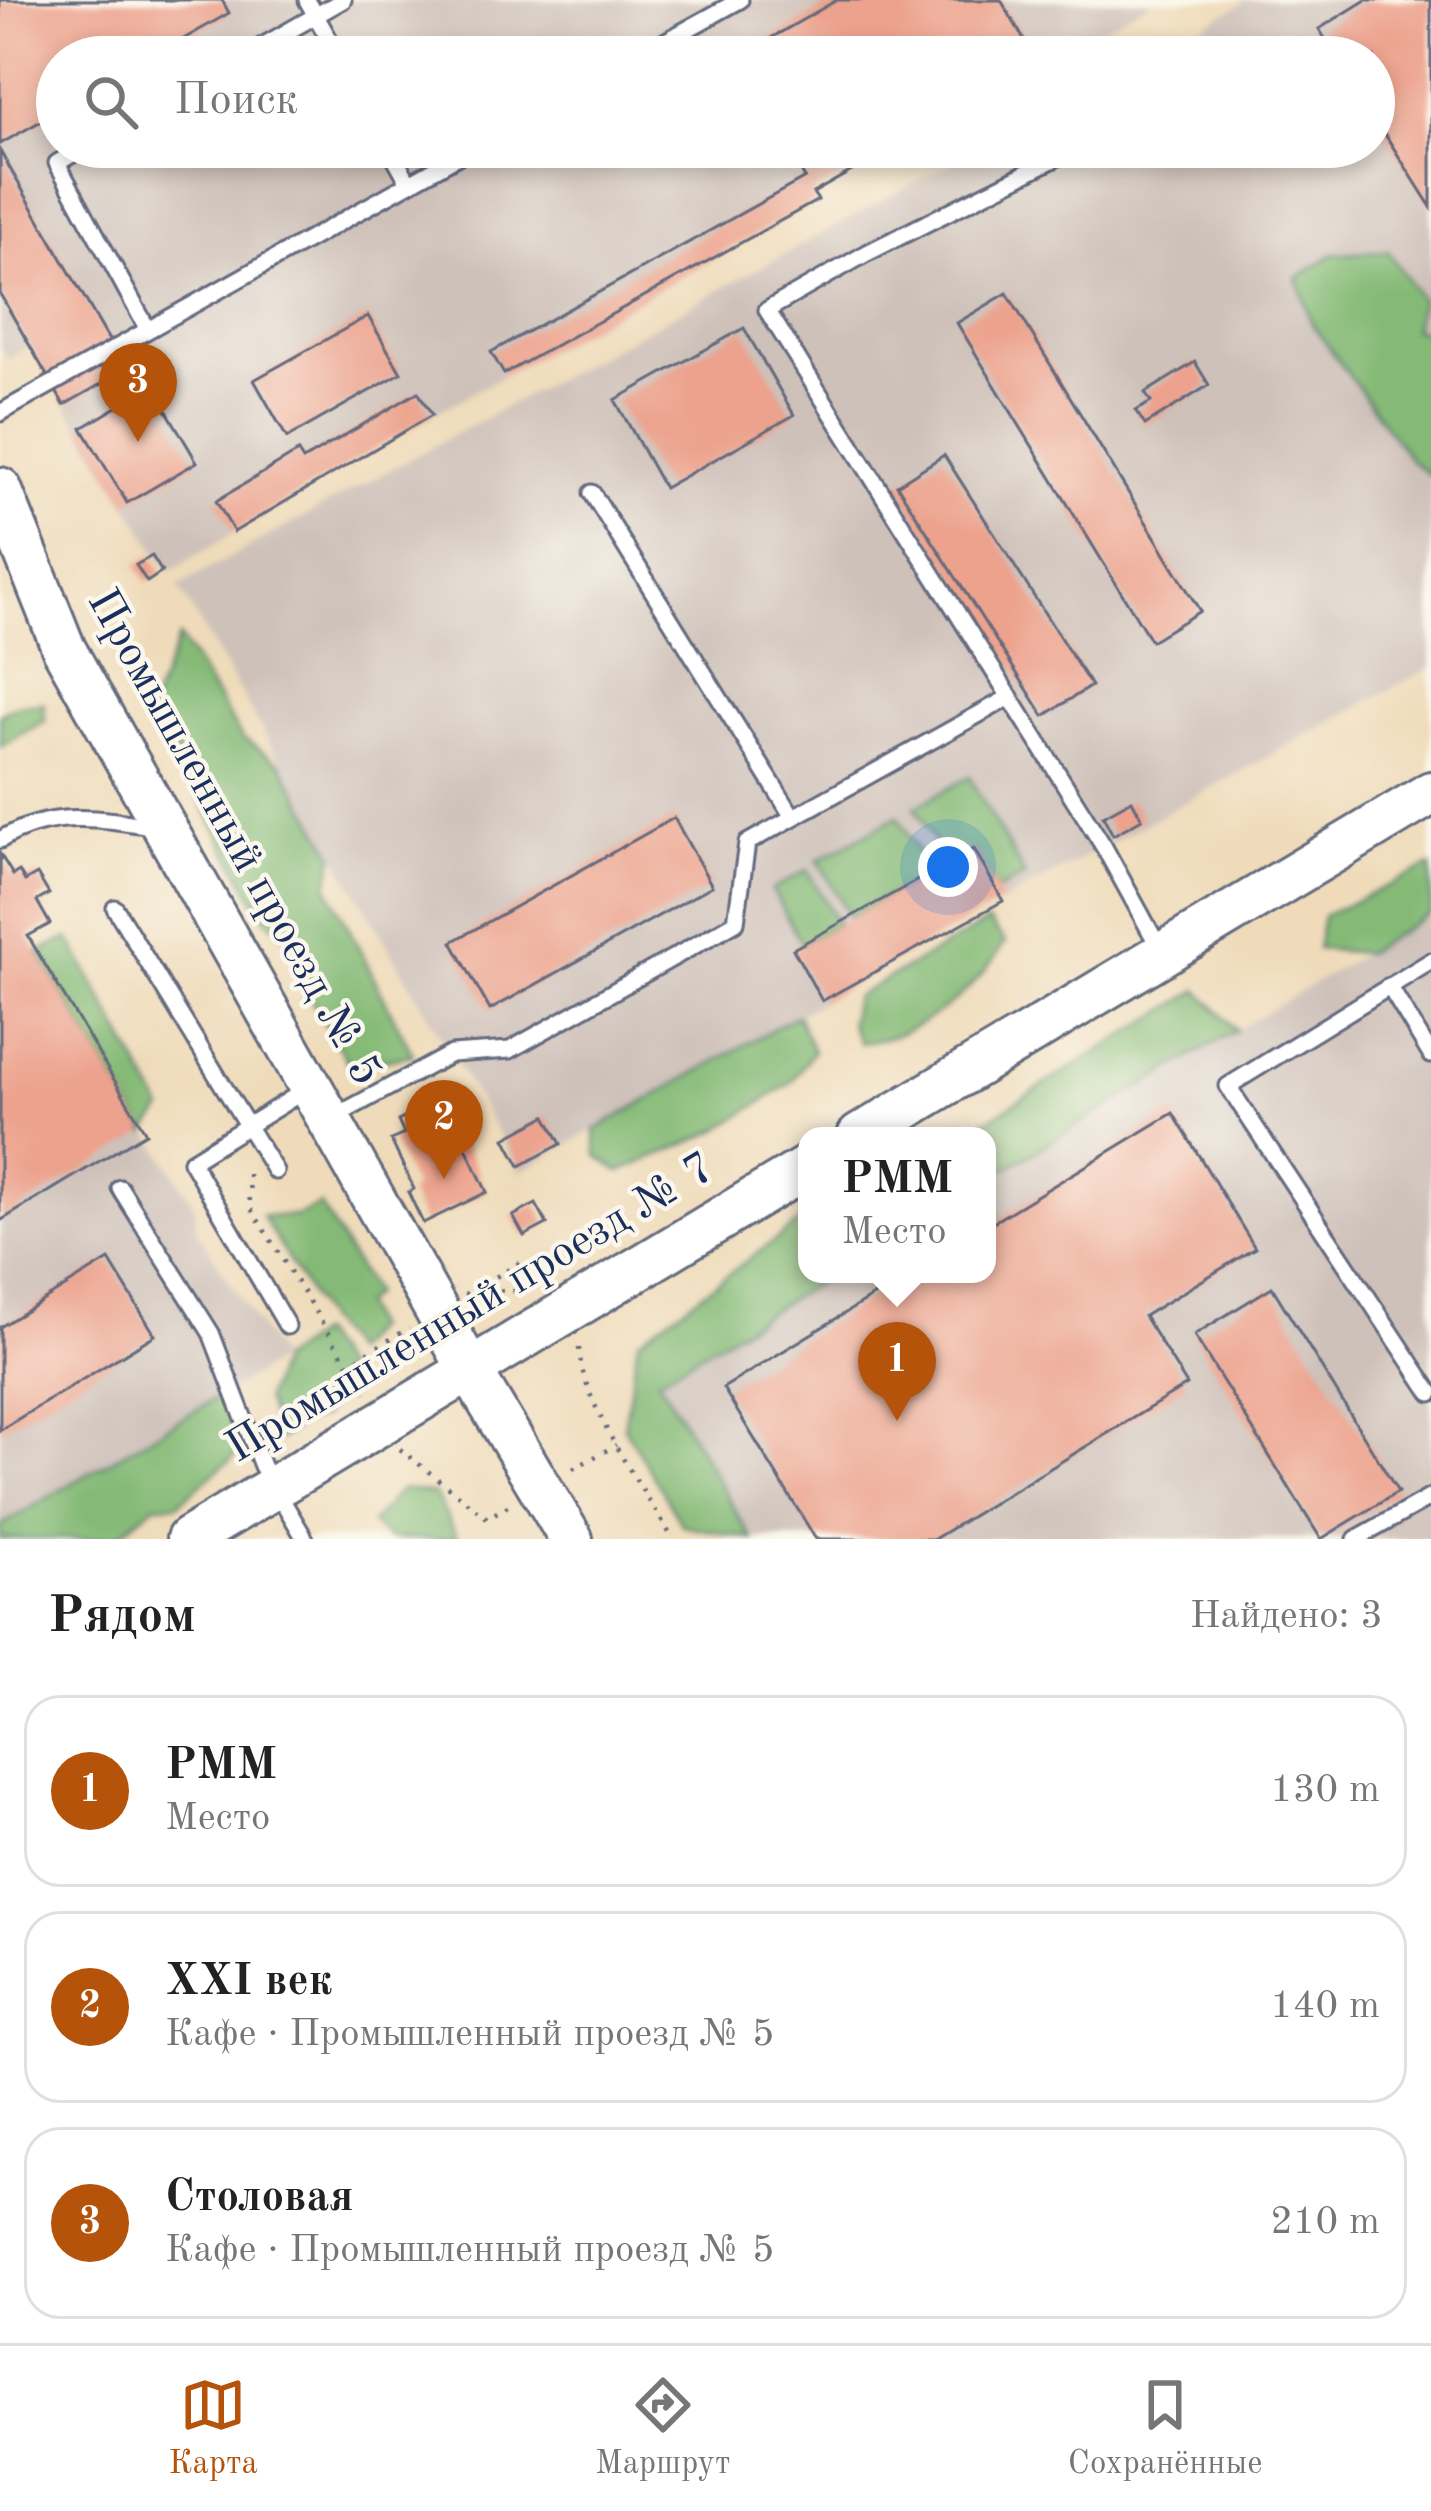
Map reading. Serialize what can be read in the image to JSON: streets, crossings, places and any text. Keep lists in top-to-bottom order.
{
  "streets": {
    "street": ["Промышленный проезд № 5", "Промышленный проезд № 7"]
  },
  "crossings": [
    ["Промышленный проезд № 5", "Промышленный проезд № 7"]
  ],
  "page": {
    "search": "Поиск",
    "pins": ["3", "2", "1"],
    "popup": ["РММ", "Место"],
    "heading": ["Рядом", "Найдено: 3"],
    "list": [
      {
        "mark": "1",
        "name": "РММ",
        "note": "Место",
        "value": "130 m"
      },
      {
        "mark": "2",
        "name": "XXI век",
        "note": "Кафе · Промышленный проезд № 5",
        "value": "140 m"
      },
      {
        "mark": "3",
        "name": "Столовая",
        "note": "Кафе · Промышленный проезд № 5",
        "value": "210 m"
      }
    ],
    "nav": ["Карта", "Маршрут", "Сохранённые"]
  }
}
